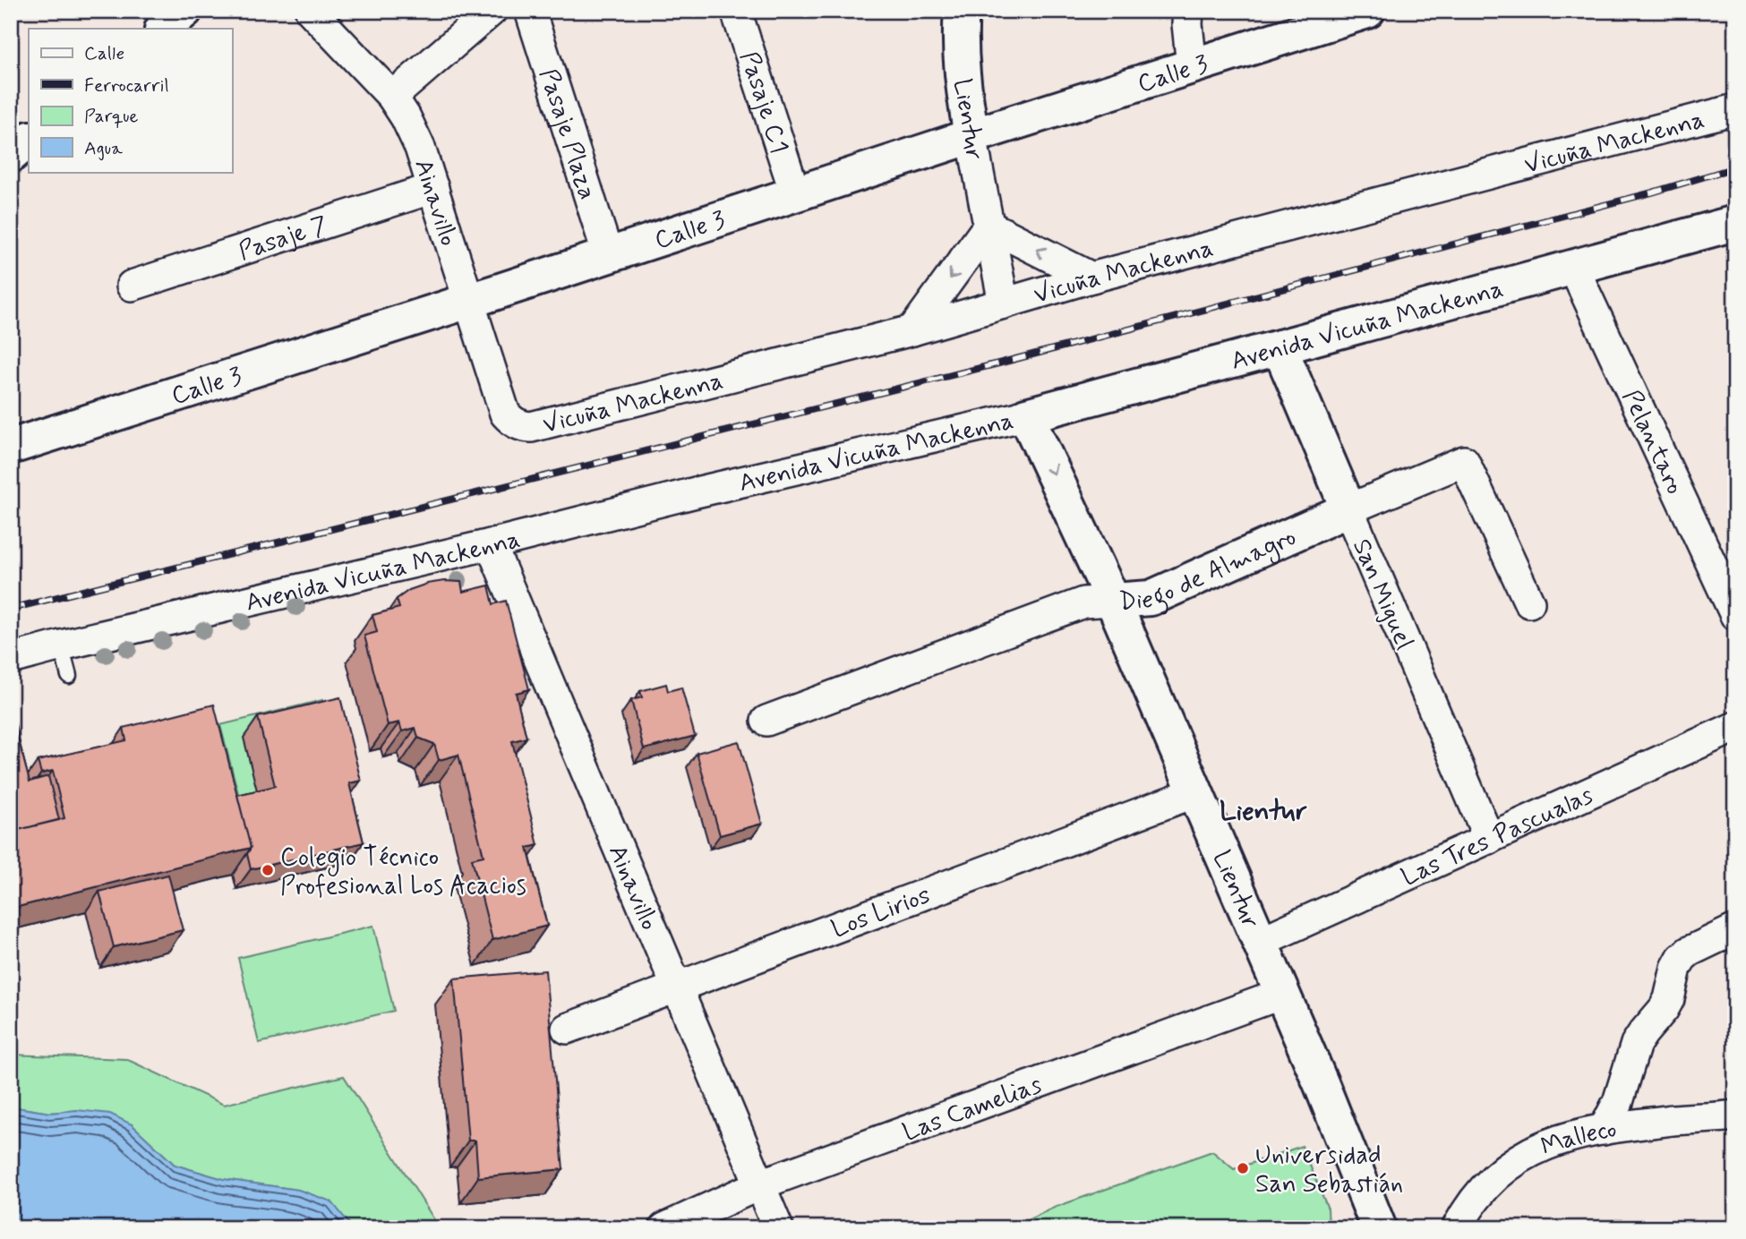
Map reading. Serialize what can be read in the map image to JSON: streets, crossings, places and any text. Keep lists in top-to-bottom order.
{
  "streets": {
    "street": [
      "Calle 3",
      "Pasaje C1",
      "Lientur",
      "Pasaje Plaza",
      "Vicuña Mackenna",
      "Ainavillo",
      "Pasaje 7",
      "Avenida Vicuña Mackenna",
      "Pelantaro",
      "Diego de Almagro",
      "San Miguel",
      "Las Tres Pascualas",
      "Los Lirios",
      "Las Camelias",
      "Malleco"
    ]
  },
  "crossings": [
    ["Calle 3", "Pasaje C1"],
    ["Calle 3", "Lientur"],
    ["Calle 3", "Pasaje Plaza"],
    ["Calle 3", "Ainavillo"],
    ["Lientur", "Vicuña Mackenna"],
    ["Lientur", "Avenida Vicuña Mackenna"],
    ["Lientur", "Diego de Almagro"],
    ["Lientur", "Las Tres Pascualas"],
    ["Lientur", "Los Lirios"],
    ["Lientur", "Las Camelias"],
    ["Vicuña Mackenna", "Ainavillo"],
    ["Ainavillo", "Pasaje 7"],
    ["Ainavillo", "Avenida Vicuña Mackenna"],
    ["Ainavillo", "Los Lirios"],
    ["Ainavillo", "Las Camelias"],
    ["Avenida Vicuña Mackenna", "Pelantaro"],
    ["Avenida Vicuña Mackenna", "San Miguel"],
    ["Diego de Almagro", "San Miguel"],
    ["San Miguel", "Las Tres Pascualas"]
  ],
  "districts": ["Lientur"],
  "places": ["Colegio Técnico Profesional Los Acacios", "Universidad San Sebastián"],
  "legend": [
    "Calle",
    "Ferrocarril",
    "Parque",
    "Agua"
  ]
}
